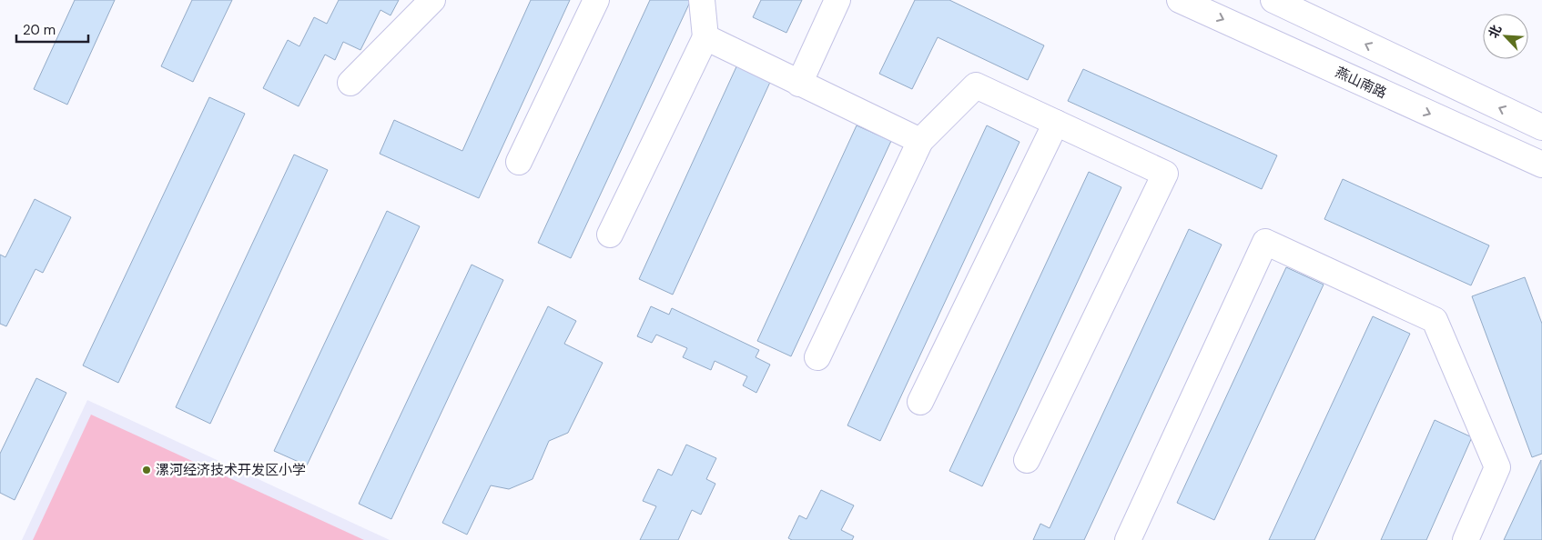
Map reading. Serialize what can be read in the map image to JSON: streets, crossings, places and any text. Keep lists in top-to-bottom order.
{
  "streets": {
    "street": ["燕山南路"]
  },
  "places": ["漯河经济技术开发区小学"],
  "scale_bar": "20 m",
  "north": "top left"
}
